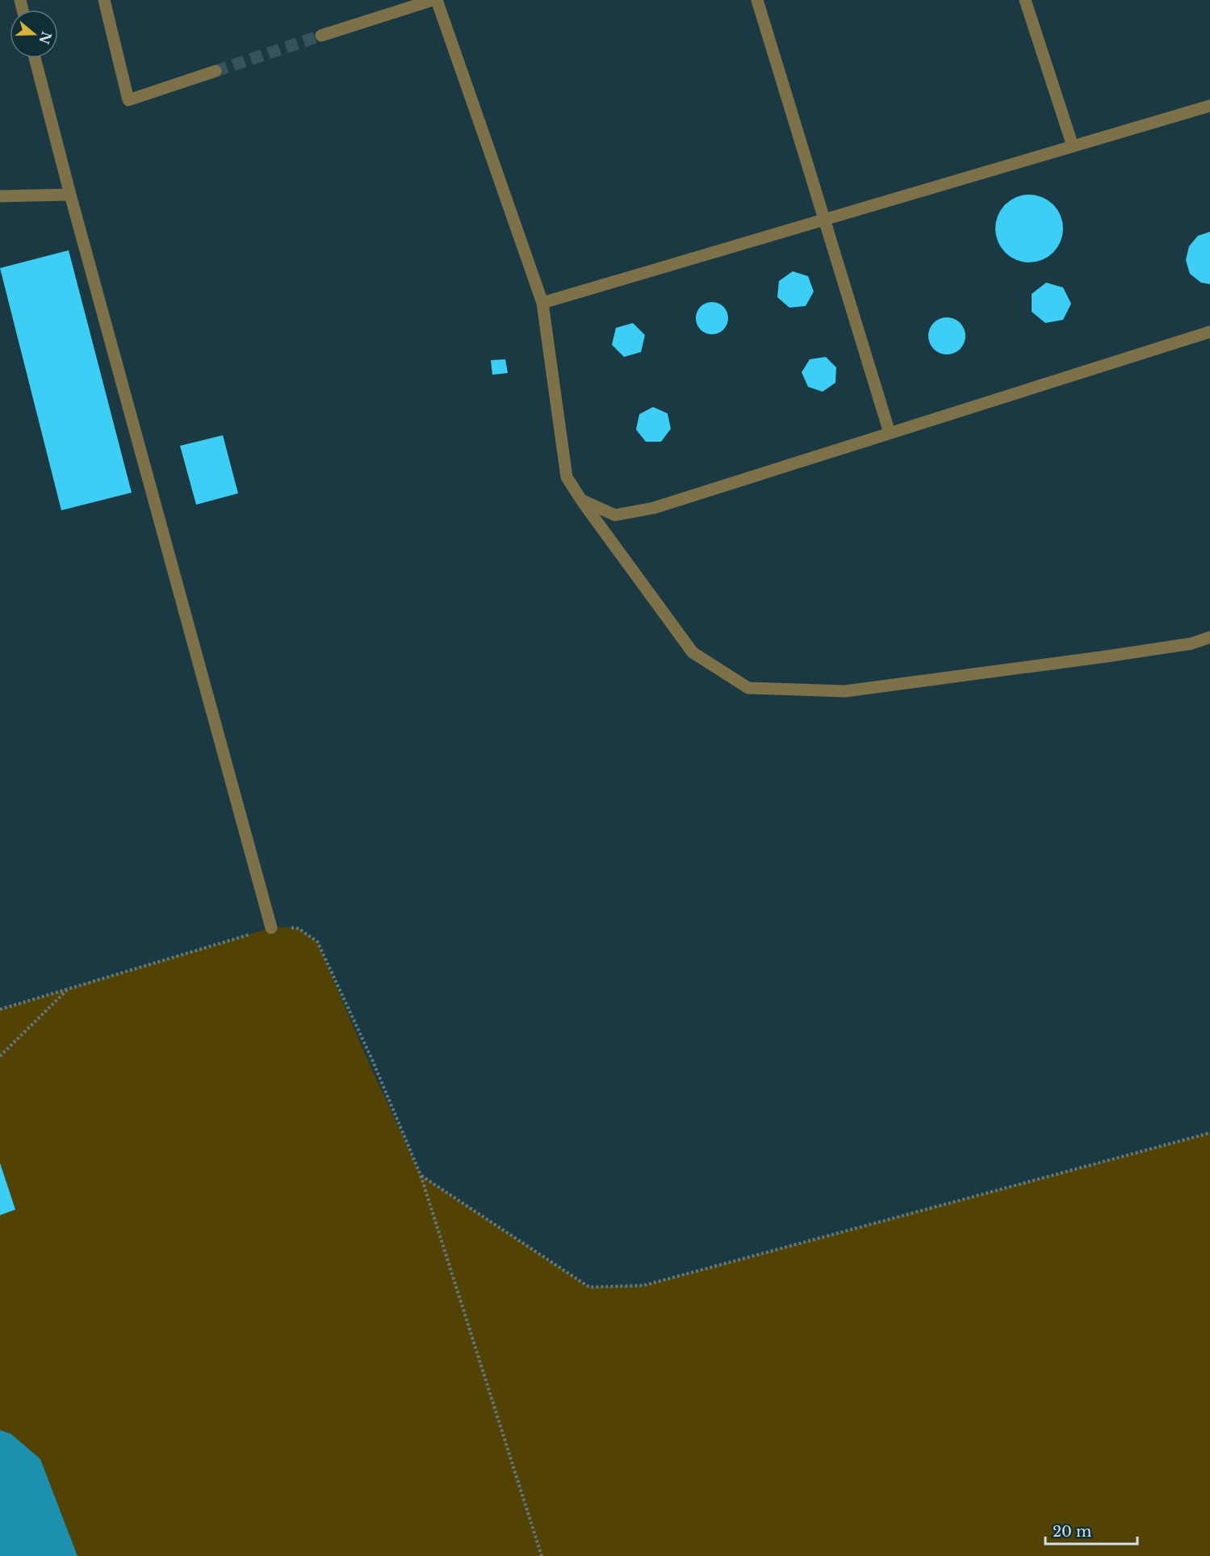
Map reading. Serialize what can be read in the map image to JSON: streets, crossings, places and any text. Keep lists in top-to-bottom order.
{
  "scale_bar": "20 m",
  "north": "right"
}
